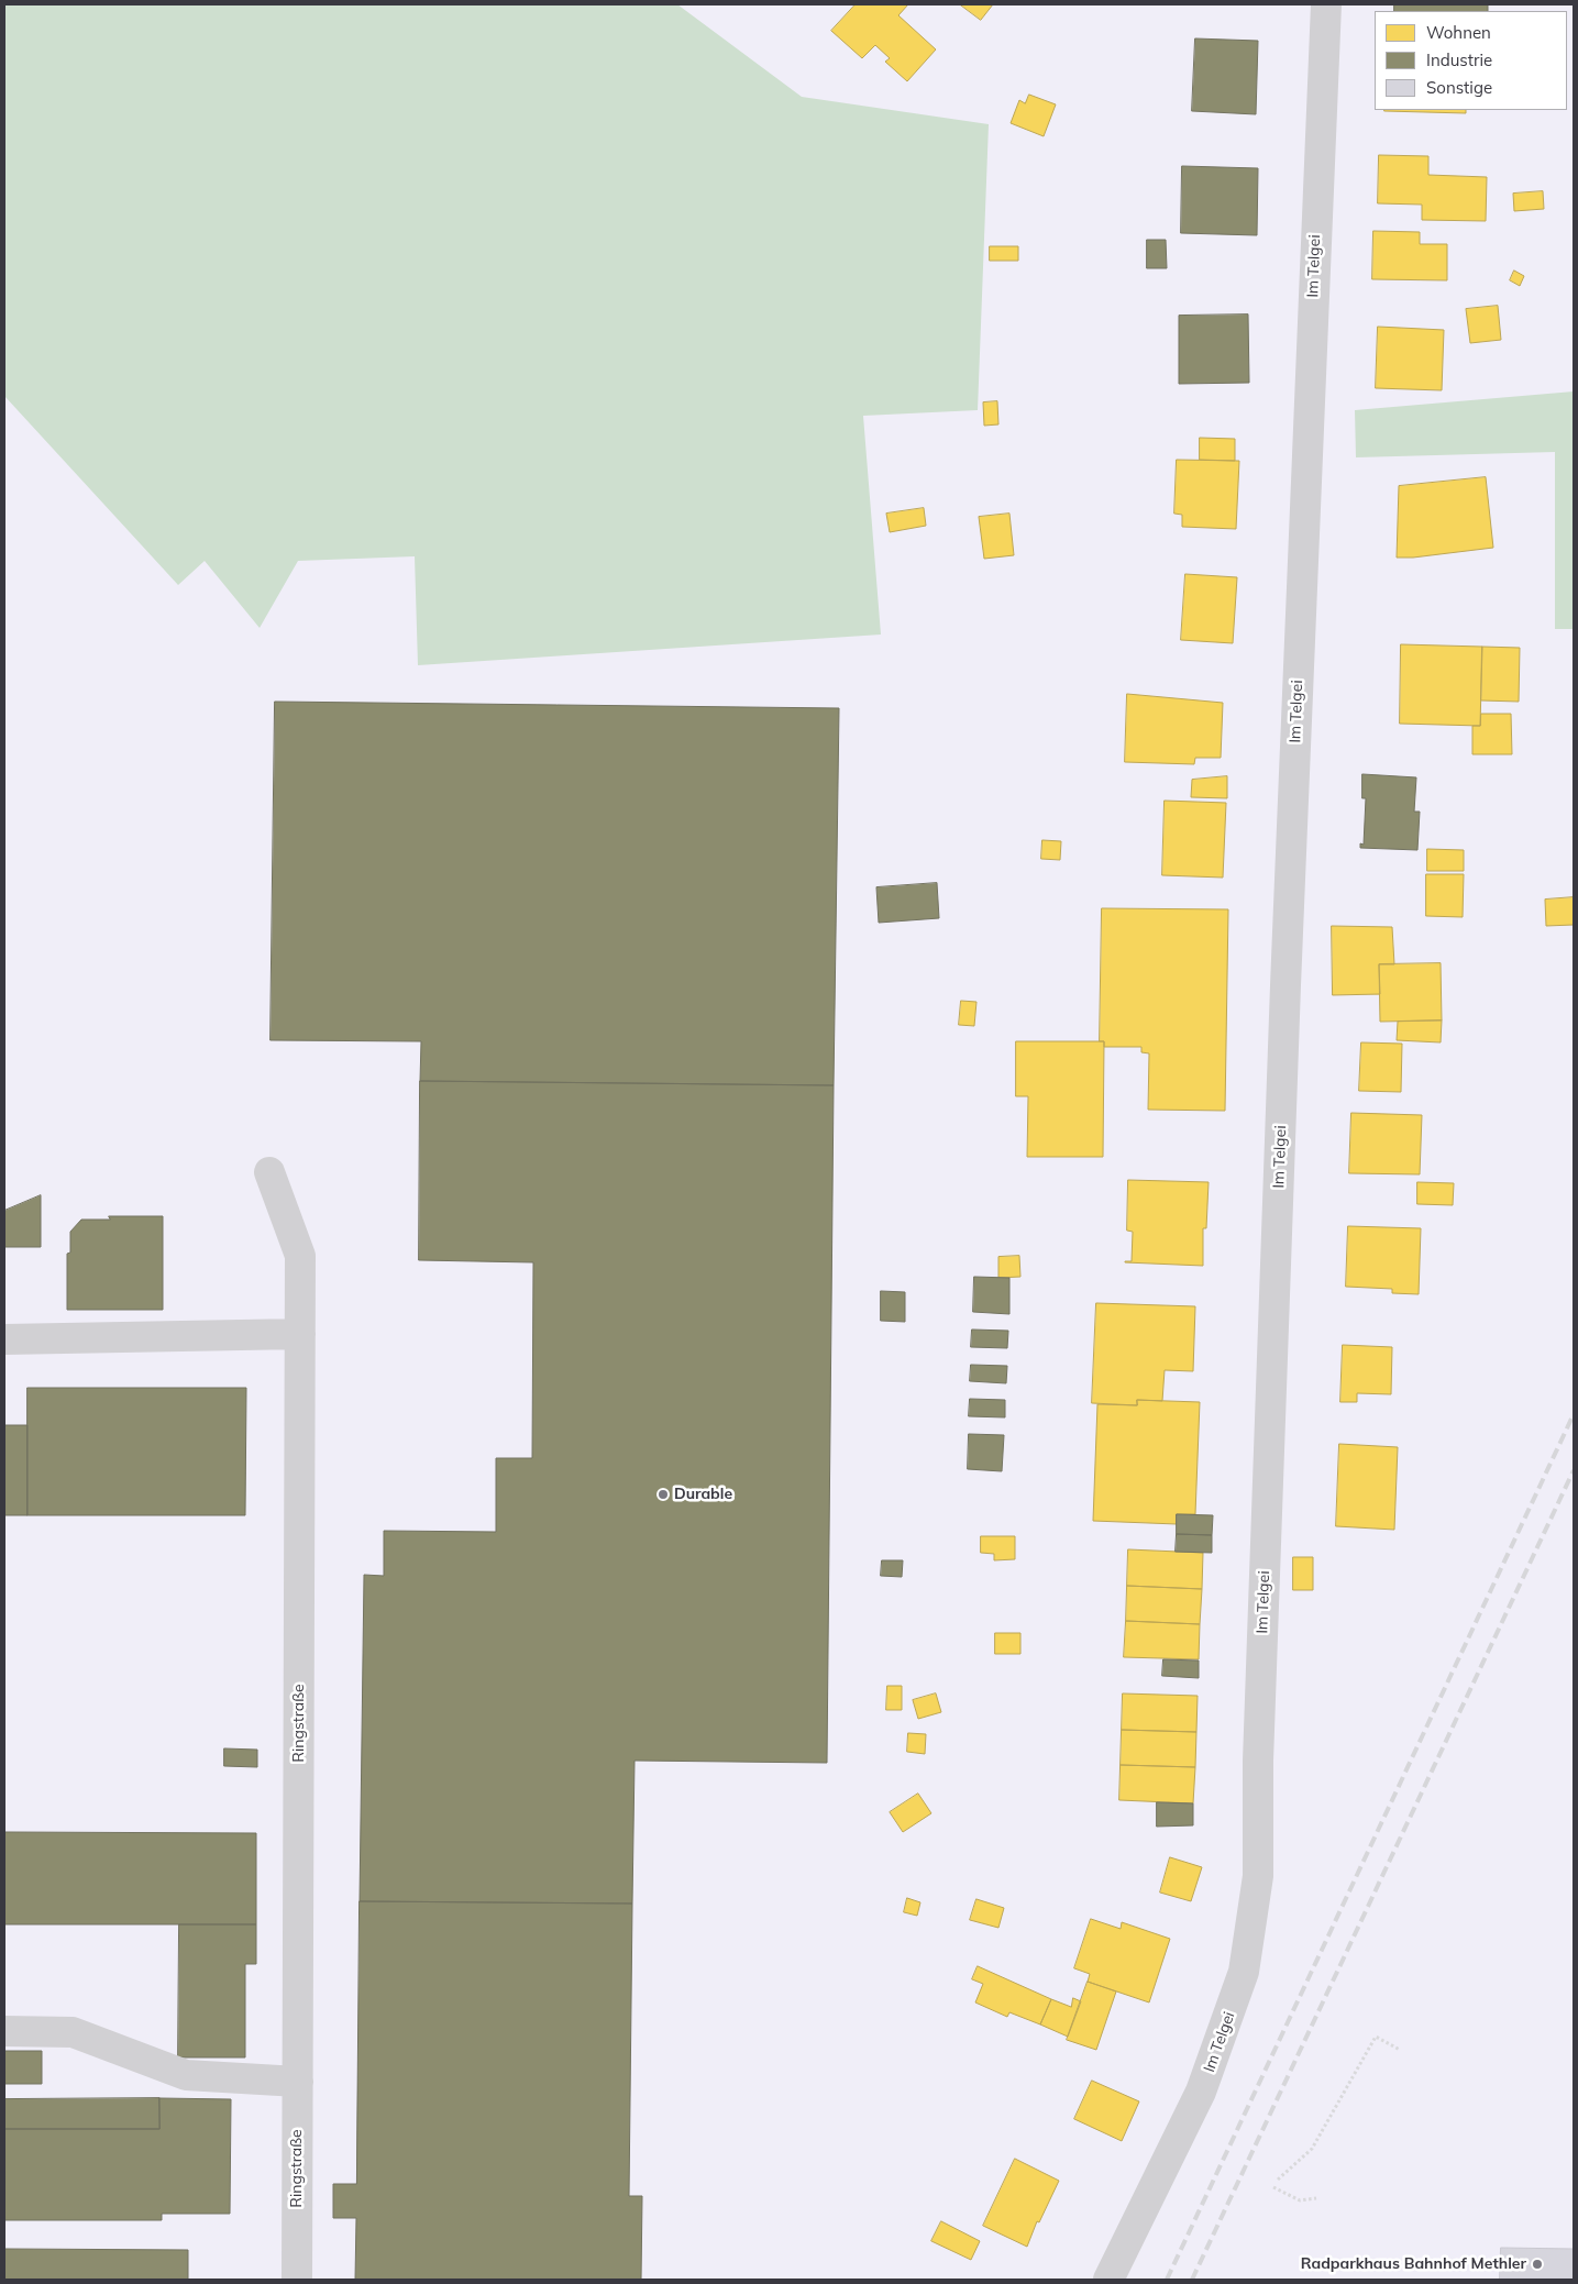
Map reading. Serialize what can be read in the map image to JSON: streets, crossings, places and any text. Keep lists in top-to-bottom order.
{
  "streets": {
    "street": ["Im Telgei", "Ringstraße"]
  },
  "places": ["Durable", "Radparkhaus Bahnhof Methler"],
  "legend": ["Wohnen", "Industrie", "Sonstige"]
}
